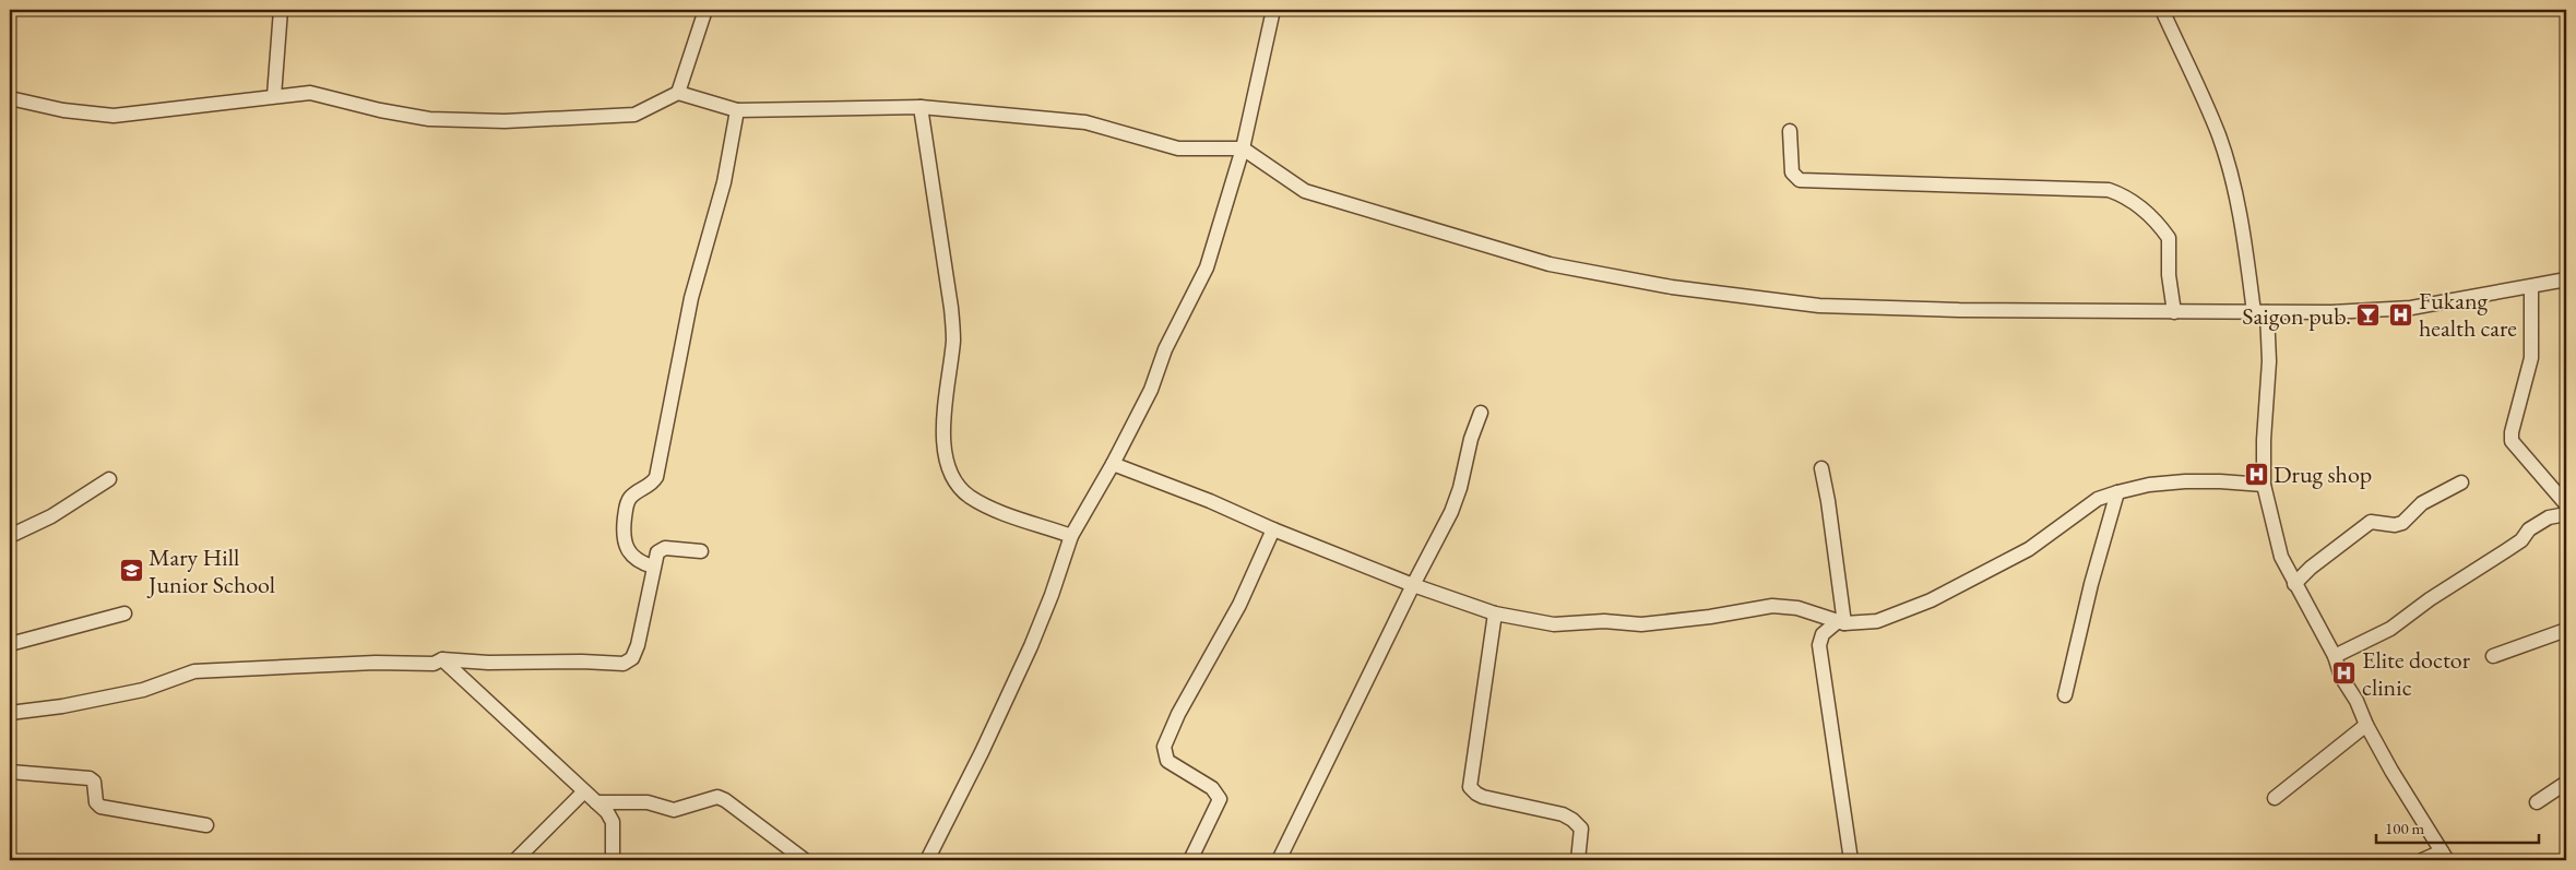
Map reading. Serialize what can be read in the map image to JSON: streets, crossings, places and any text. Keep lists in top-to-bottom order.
{
  "places": {
    "hospital": ["Fukang health care", "Drug shop", "Elite doctor clinic"],
    "bar": ["Saigon pub."],
    "school or university": ["Mary Hill Junior School"]
  },
  "scale_bar": "100 m"
}
